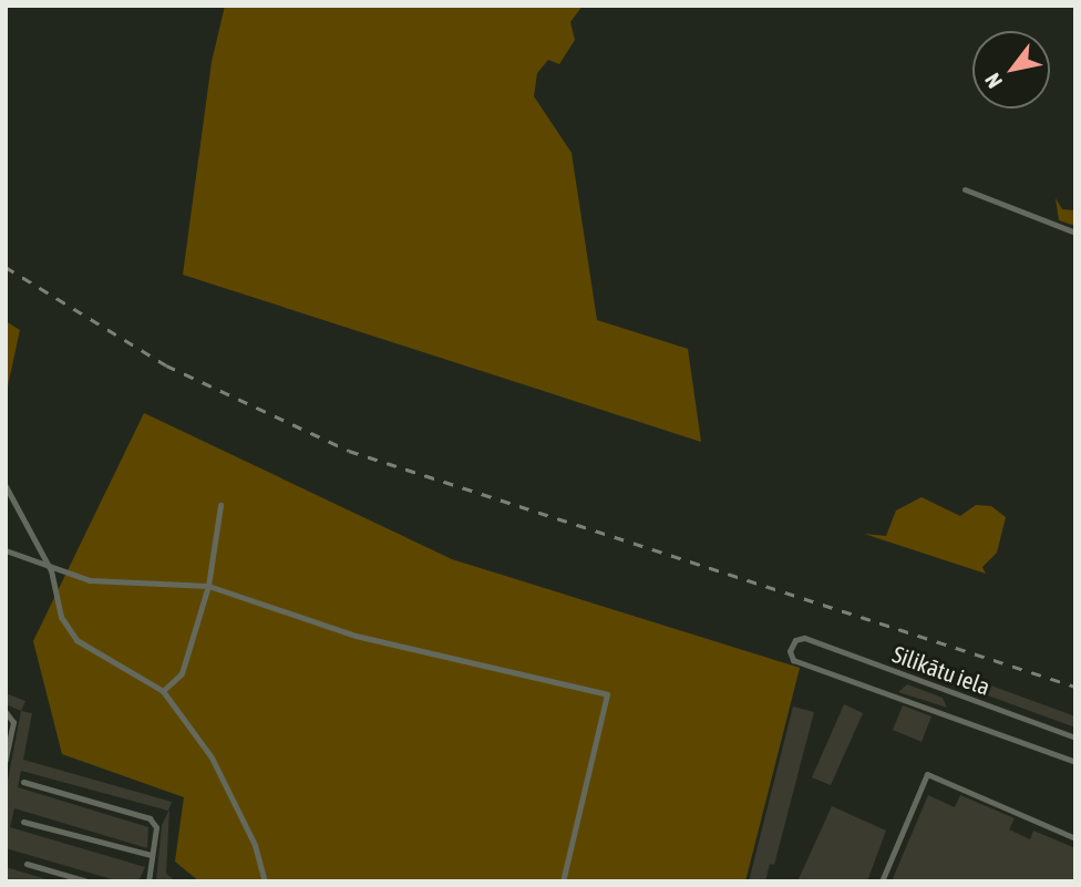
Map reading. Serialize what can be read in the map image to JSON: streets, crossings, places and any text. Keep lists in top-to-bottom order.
{
  "streets": {
    "lane": ["Silikātu iela"]
  },
  "north": "bottom left"
}
